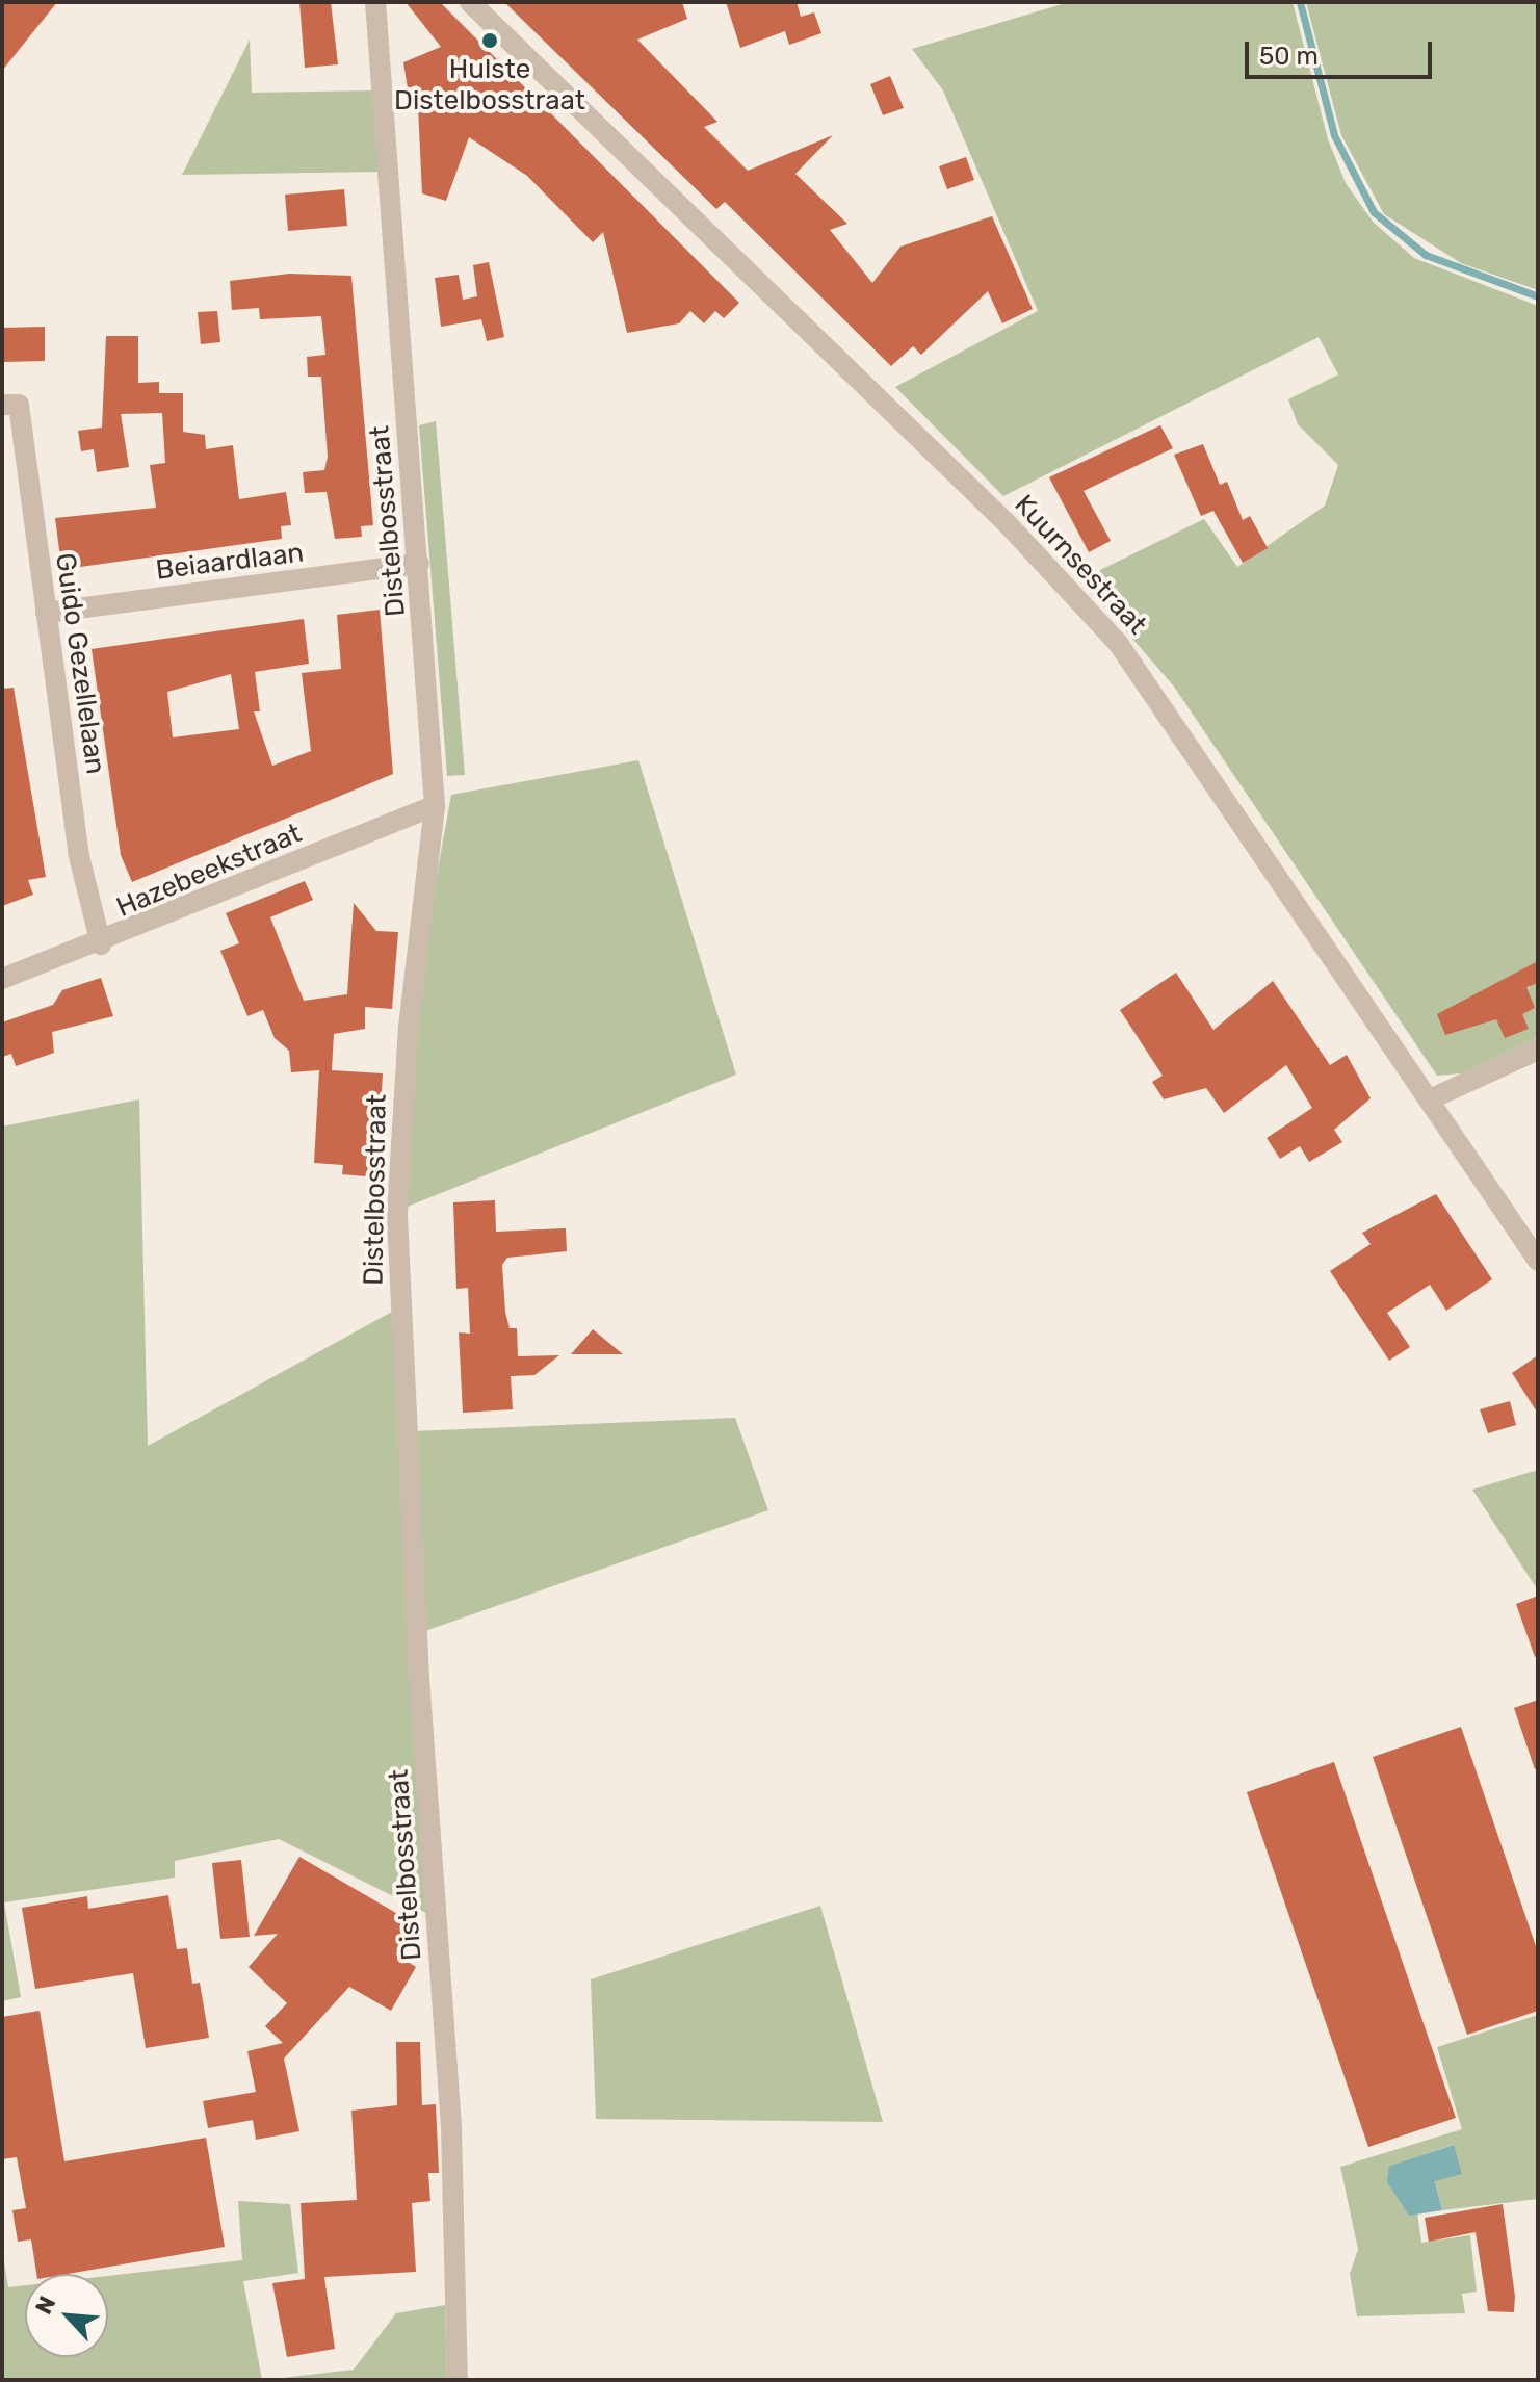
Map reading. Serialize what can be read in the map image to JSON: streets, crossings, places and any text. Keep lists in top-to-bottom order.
{
  "streets": {
    "street": [
      "Distelbosstraat",
      "Beiaardlaan",
      "Kuurnsestraat",
      "Guido Gezellelaan",
      "Hazebeekstraat"
    ]
  },
  "crossings": [
    ["Distelbosstraat", "Beiaardlaan"],
    ["Distelbosstraat", "Hazebeekstraat"],
    ["Beiaardlaan", "Guido Gezellelaan"],
    ["Guido Gezellelaan", "Hazebeekstraat"]
  ],
  "places": ["Hulste Distelbosstraat"],
  "scale_bar": "50 m",
  "north": "top left"
}
